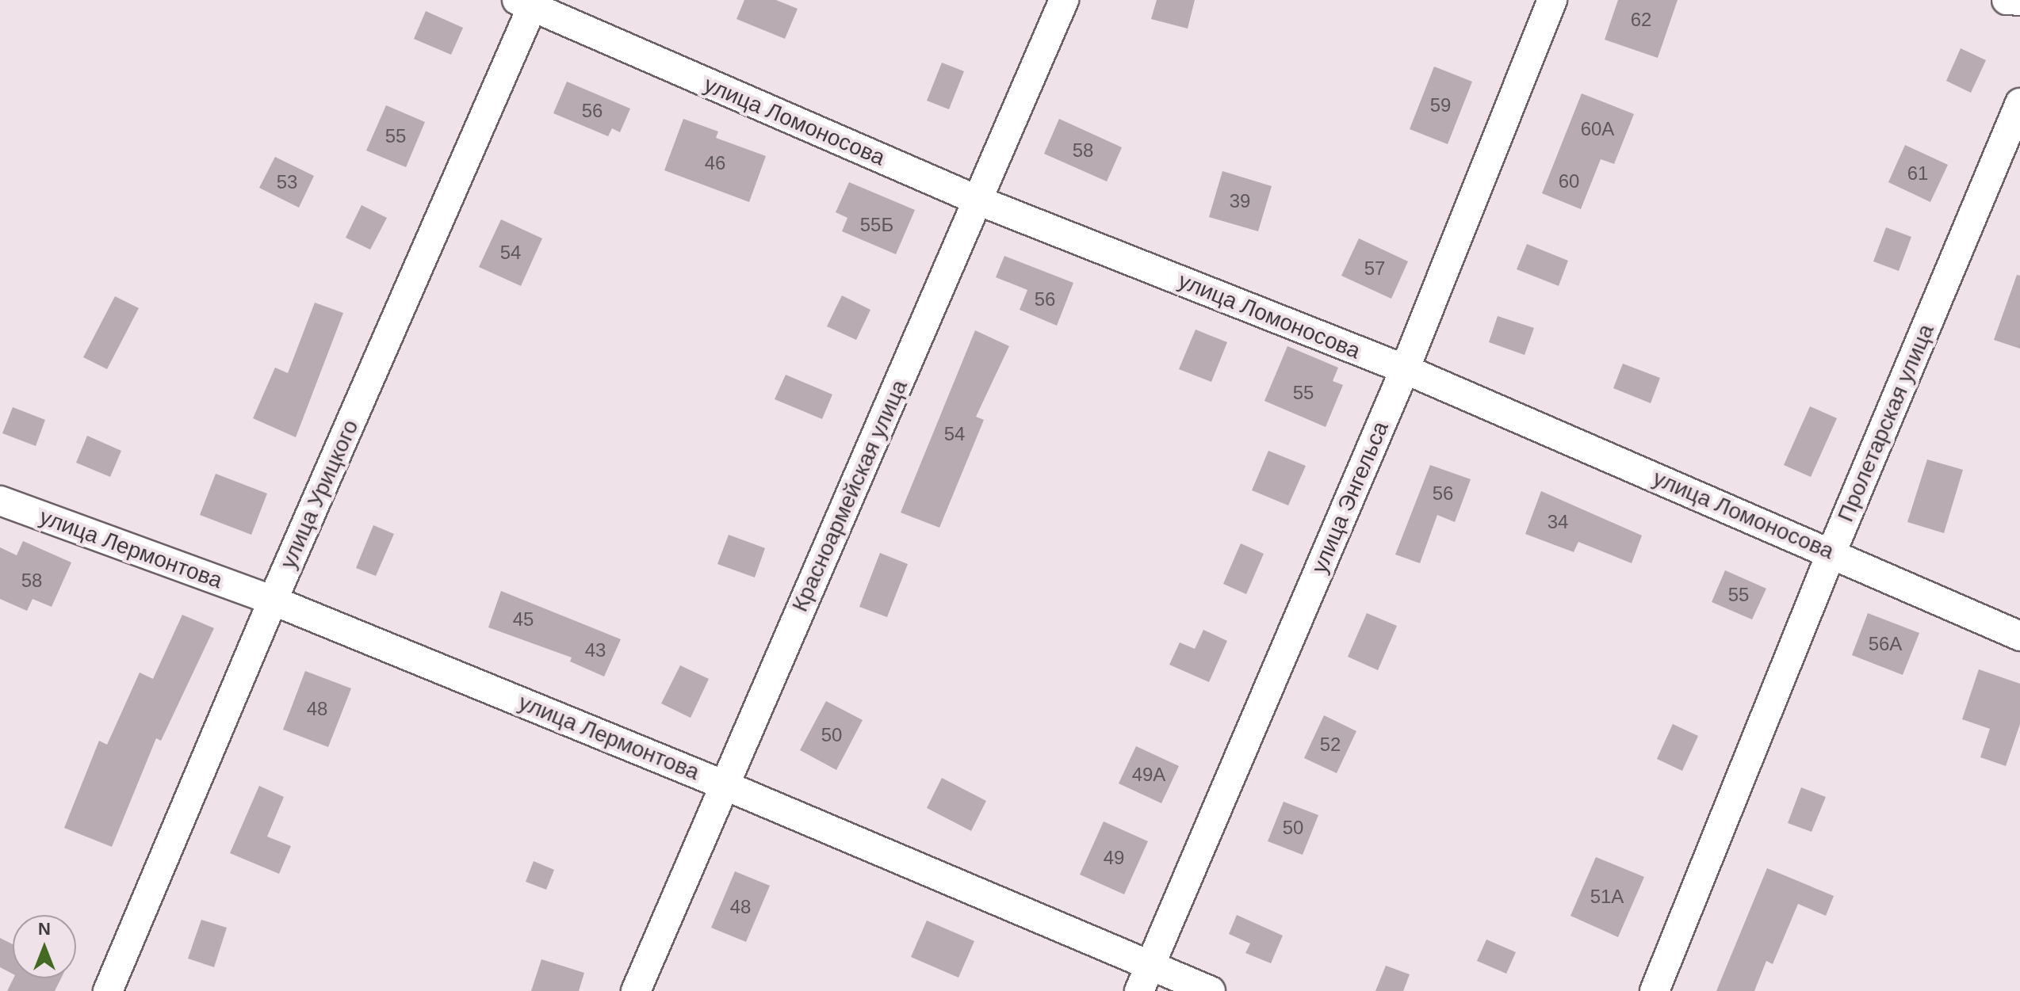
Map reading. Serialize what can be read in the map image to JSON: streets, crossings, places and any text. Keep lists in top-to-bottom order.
{
  "streets": {
    "street": [
      "улица Ломоносова",
      "Пролетарская улица",
      "улица Урицкого",
      "Красноармейская улица",
      "улица Энгельса",
      "улица Лермонтова"
    ]
  },
  "crossings": [
    ["улица Ломоносова", "Пролетарская улица"],
    ["улица Ломоносова", "улица Урицкого"],
    ["улица Ломоносова", "Красноармейская улица"],
    ["улица Ломоносова", "улица Энгельса"],
    ["улица Урицкого", "улица Лермонтова"],
    ["Красноармейская улица", "улица Лермонтова"],
    ["улица Энгельса", "улица Лермонтова"]
  ],
  "house_numbers": [
    "62",
    "59",
    "56",
    "60А",
    "55",
    "58",
    "46",
    "61",
    "60",
    "53",
    "39",
    "55Б",
    "54",
    "57",
    "56",
    "55",
    "54",
    "56",
    "34",
    "58",
    "55",
    "45",
    "56А",
    "43",
    "48",
    "50",
    "52",
    "49А",
    "50",
    "49",
    "51А",
    "48"
  ],
  "north": "top"
}
